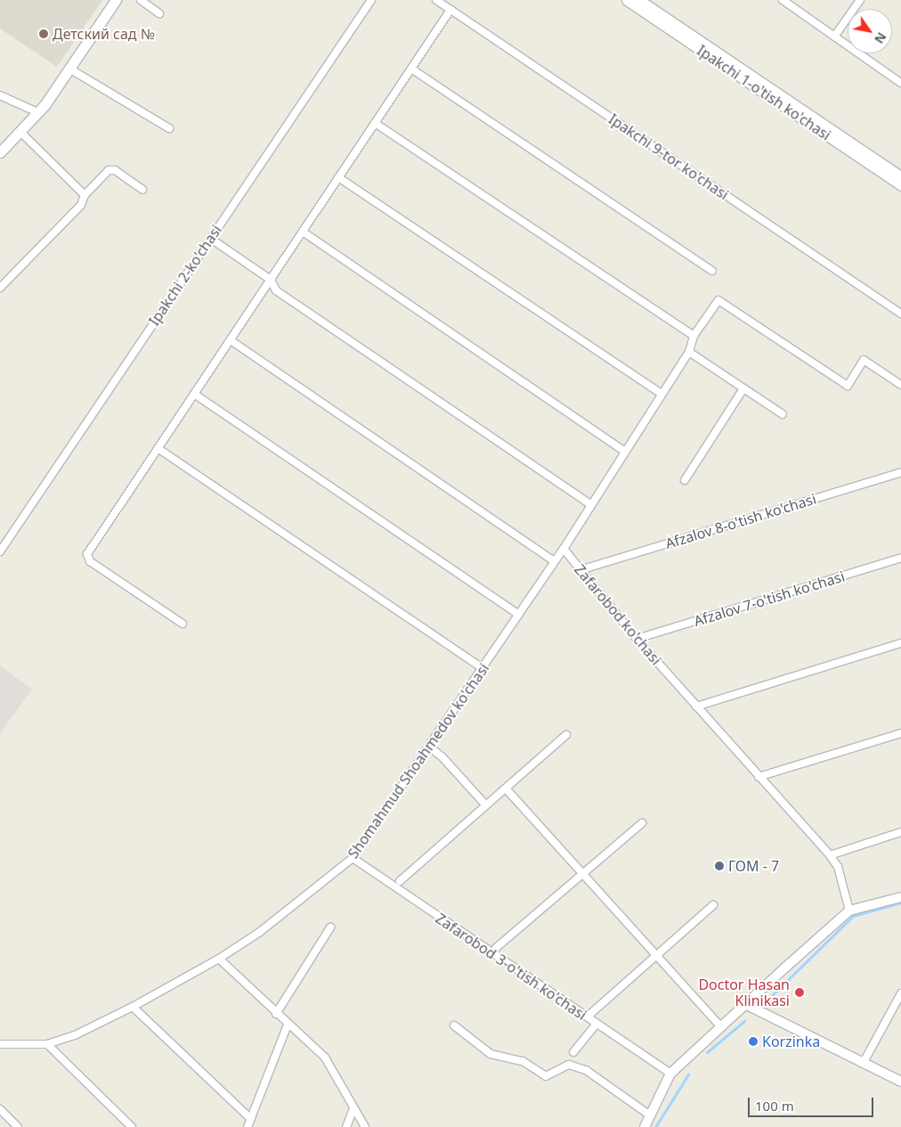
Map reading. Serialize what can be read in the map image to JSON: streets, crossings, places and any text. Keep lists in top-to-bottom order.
{
  "streets": {
    "main road": ["Ipakchi 1-o'tish ko'chasi"],
    "street": [
      "Ipakchi 9-tor ko'chasi",
      "Ipakchi 2-ko'chasi",
      "Afzalov 8-o'tish ko'chasi",
      "Afzalov 7-o'tish ko'chasi",
      "Zafarobod ko'chasi",
      "Shomahmud Shoahmedov ko'chasi",
      "Zafarobod 3-o'tish ko'chasi"
    ]
  },
  "crossings": [
    ["Afzalov 8-o'tish ko'chasi", "Zafarobod ko'chasi"],
    ["Afzalov 7-o'tish ko'chasi", "Zafarobod ko'chasi"],
    ["Zafarobod ko'chasi", "Shomahmud Shoahmedov ko'chasi"],
    ["Shomahmud Shoahmedov ko'chasi", "Zafarobod 3-o'tish ko'chasi"]
  ],
  "places": [
    "Детский сад №",
    "ГОМ - 7",
    "Doctor Hasan Klinikasi",
    "Korzinka"
  ],
  "scale_bar": "100 m",
  "north": "bottom right"
}
